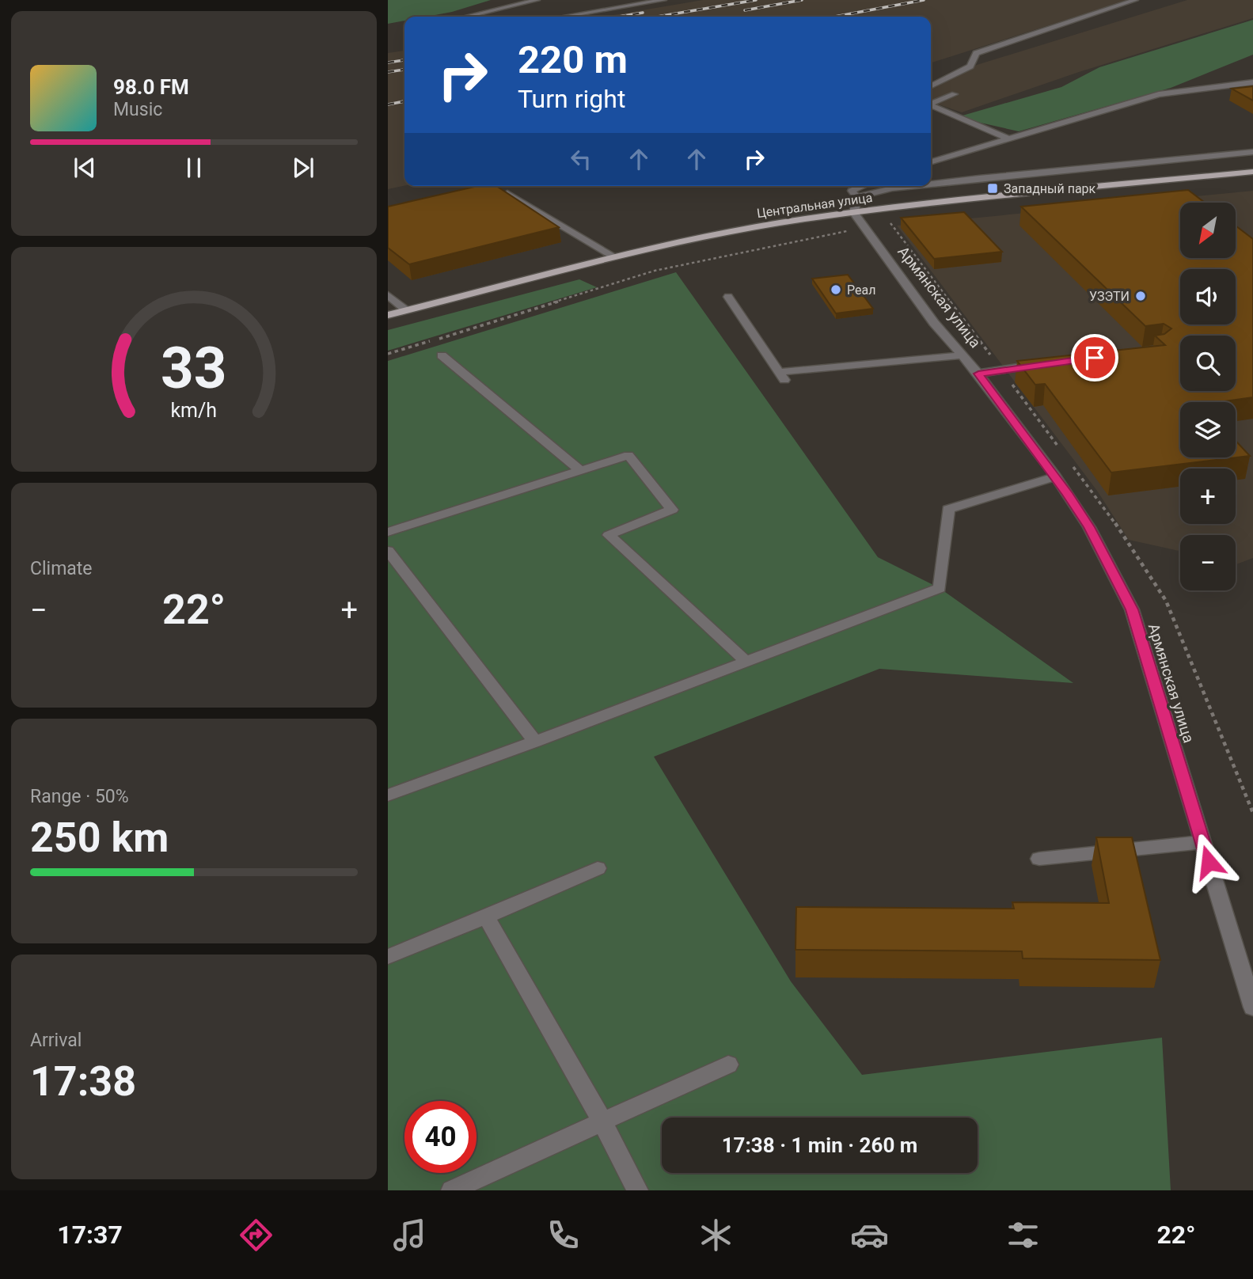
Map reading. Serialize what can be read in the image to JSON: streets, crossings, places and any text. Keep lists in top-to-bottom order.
{
  "streets": {
    "main road": ["Центральная улица"],
    "street": ["Армянская улица"]
  },
  "crossings": [
    ["Центральная улица", "Армянская улица"]
  ],
  "places": {
    "transit": ["Западный парк"],
    "other": ["Реал", "УЗЭТИ"]
  },
  "north": "bottom left",
  "page": {
    "turn": ["220 m", "Turn right"],
    "song": ["98.0 FM", "Music"],
    "map_buttons": ["+", "−"],
    "tile": [
      "Climate",
      ["Range · 50%", "250 km"],
      ["Arrival", "17:38"]
    ],
    "heat": ["−", "22°", "+"],
    "limit": "40",
    "trip": "17:38 · 1 min · 260 m",
    "tabs": ["17:37", "22°"],
    "gauge": ["33", "km/h"]
  }
}
